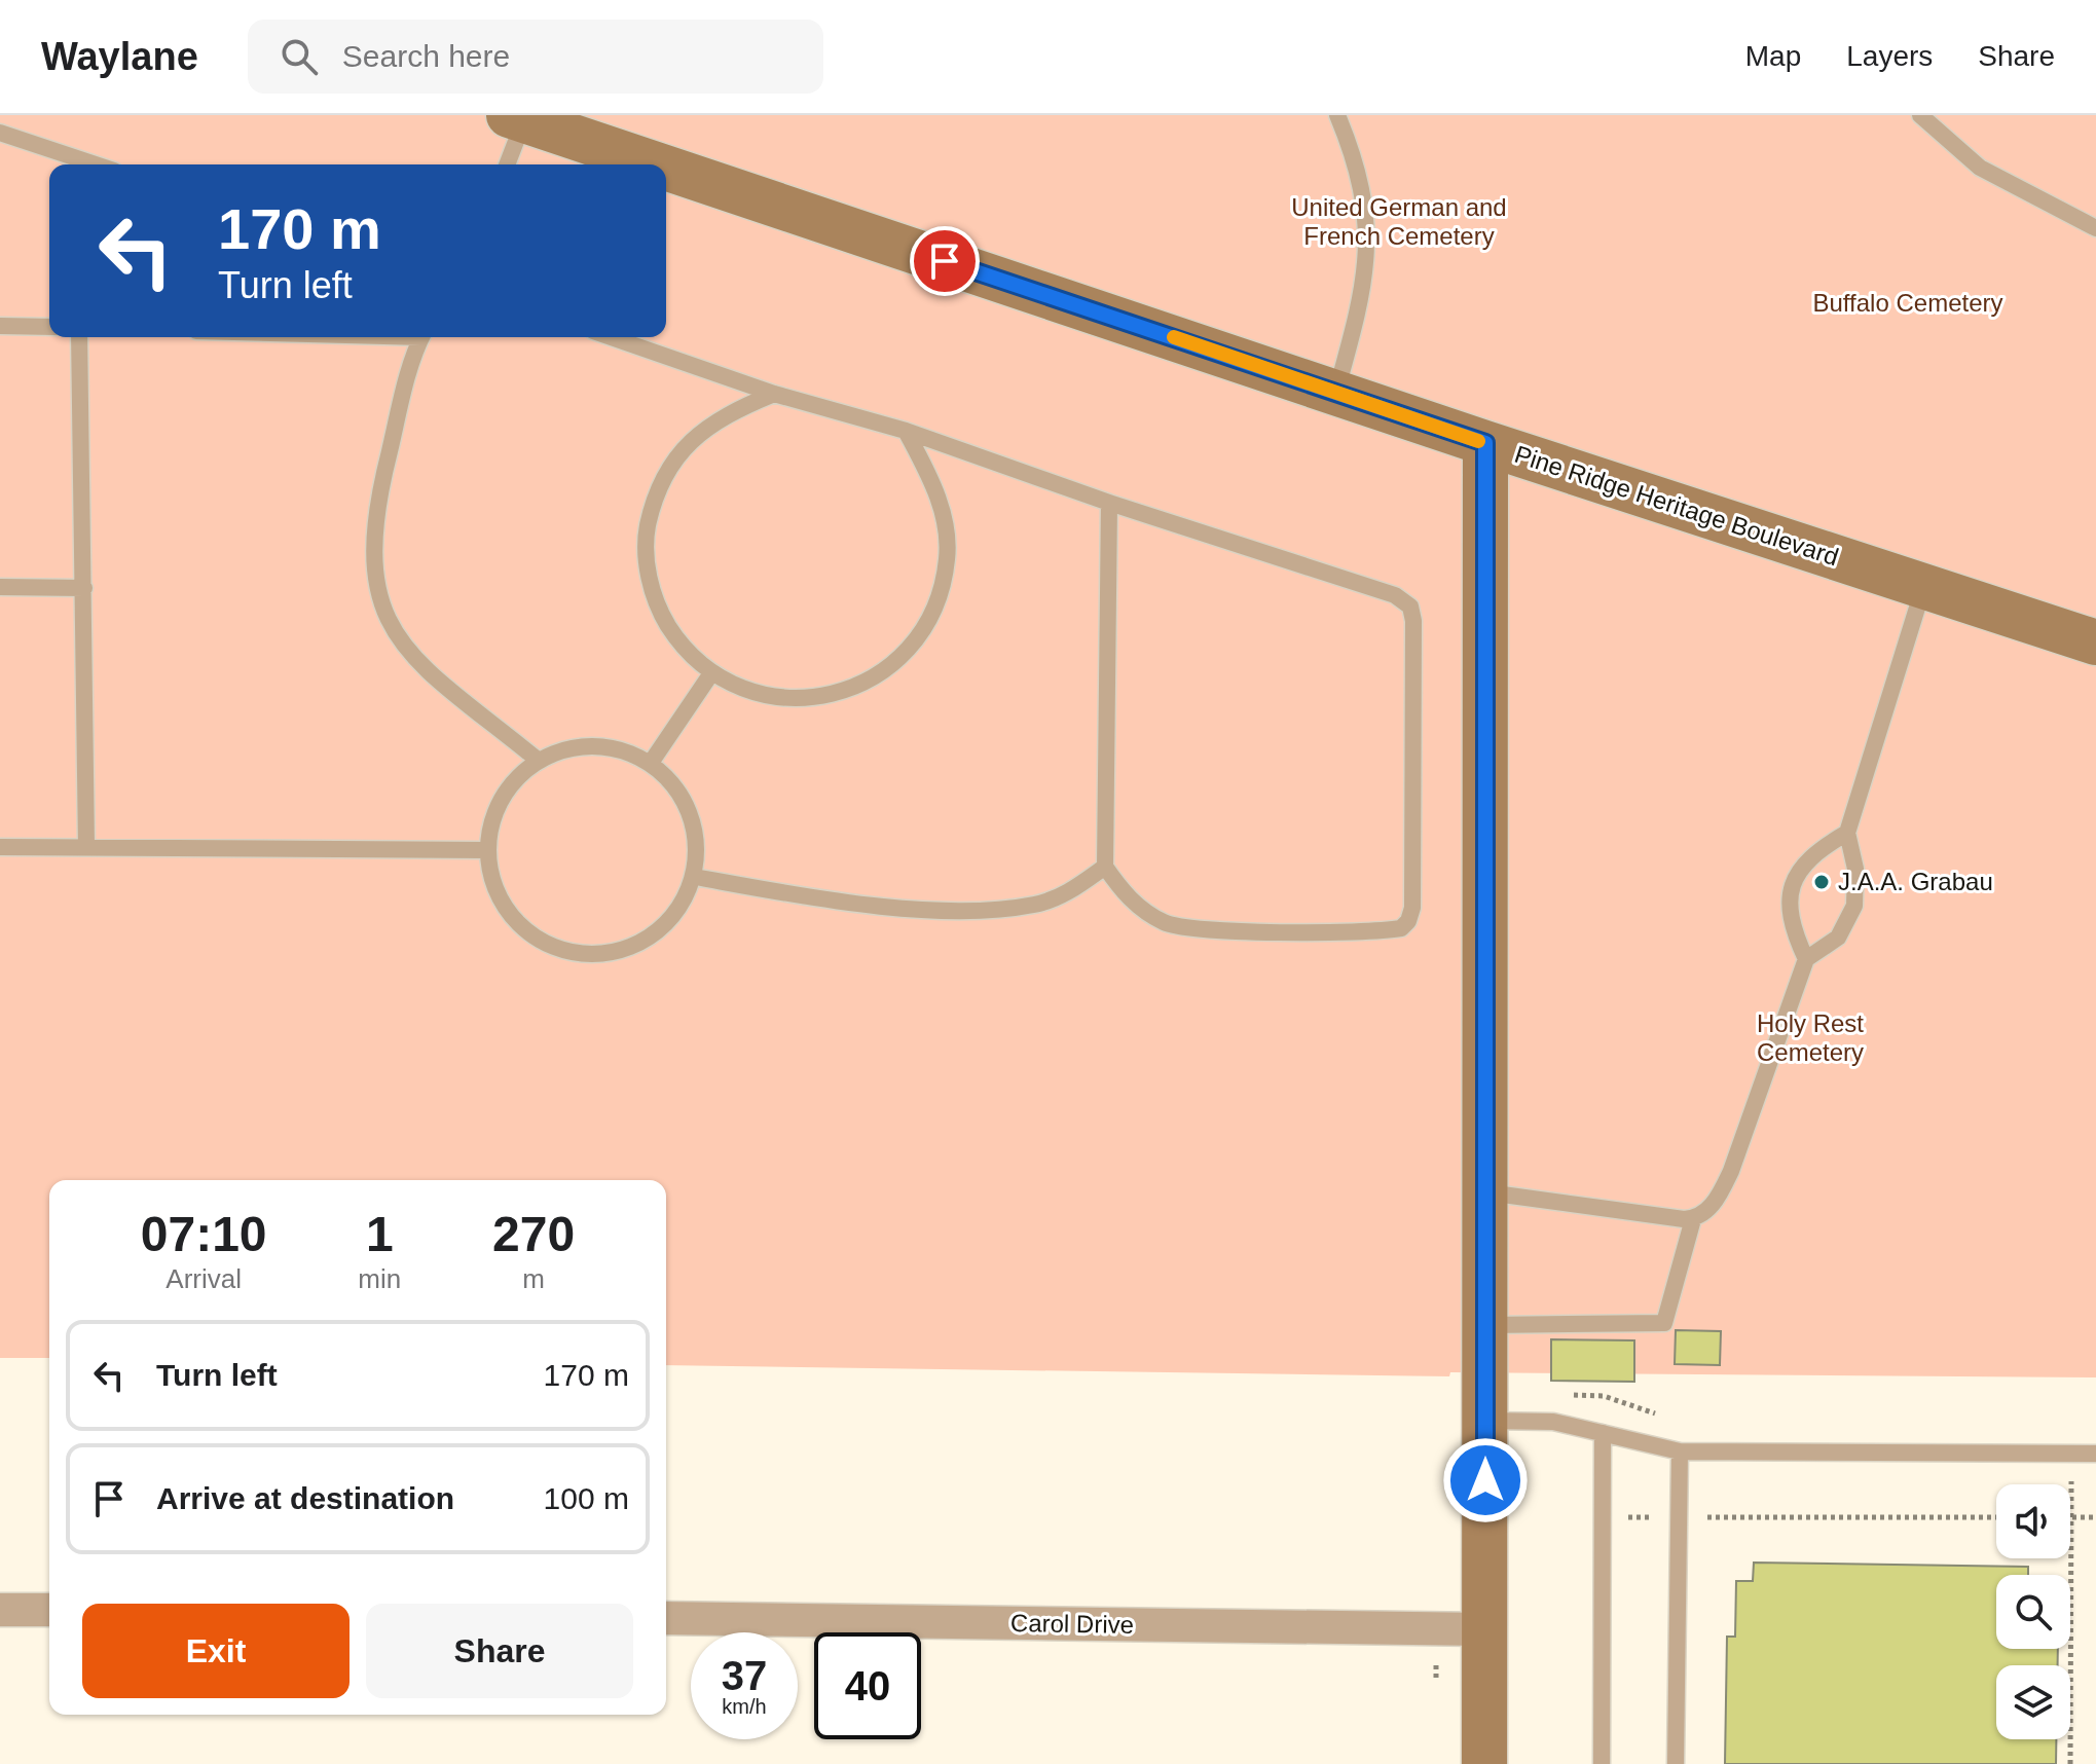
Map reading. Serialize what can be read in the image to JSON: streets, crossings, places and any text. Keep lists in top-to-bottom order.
{
  "streets": {
    "street": ["Pine Ridge Heritage Boulevard", "Carol Drive"]
  },
  "parks": ["United German and French Cemetery", "Buffalo Cemetery", "Holy Rest Cemetery"],
  "places": ["J.A.A. Grabau"],
  "page": {
    "header": "Waylane",
    "search": "Search here",
    "nav": ["Map", "Layers", "Share"],
    "turn": ["170 m", "Turn left"],
    "eta": [
      "07:10",
      "Arrival",
      "1",
      "min",
      "270",
      "m"
    ],
    "list": [
      {
        "name": "Turn left",
        "value": "170 m"
      },
      {
        "name": "Arrive at destination",
        "value": "100 m"
      }
    ],
    "buttons": ["Exit", "Share"],
    "speed": "37 km/h",
    "limit": "40"
  }
}
